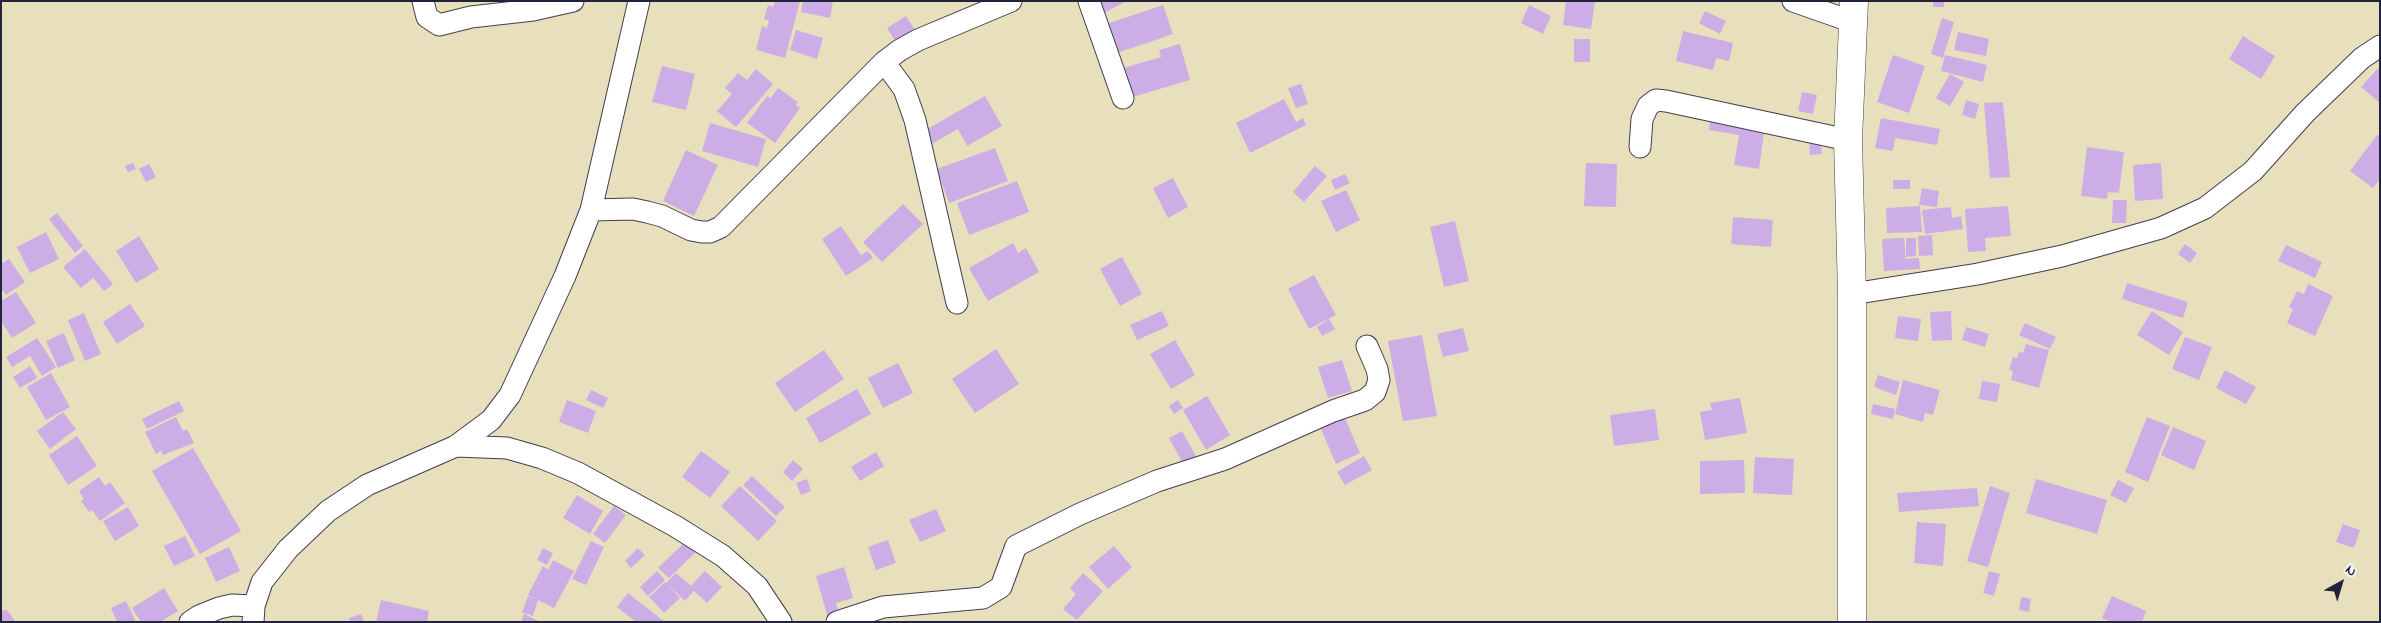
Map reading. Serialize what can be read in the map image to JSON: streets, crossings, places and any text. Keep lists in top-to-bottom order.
{
  "north": "top right"
}
